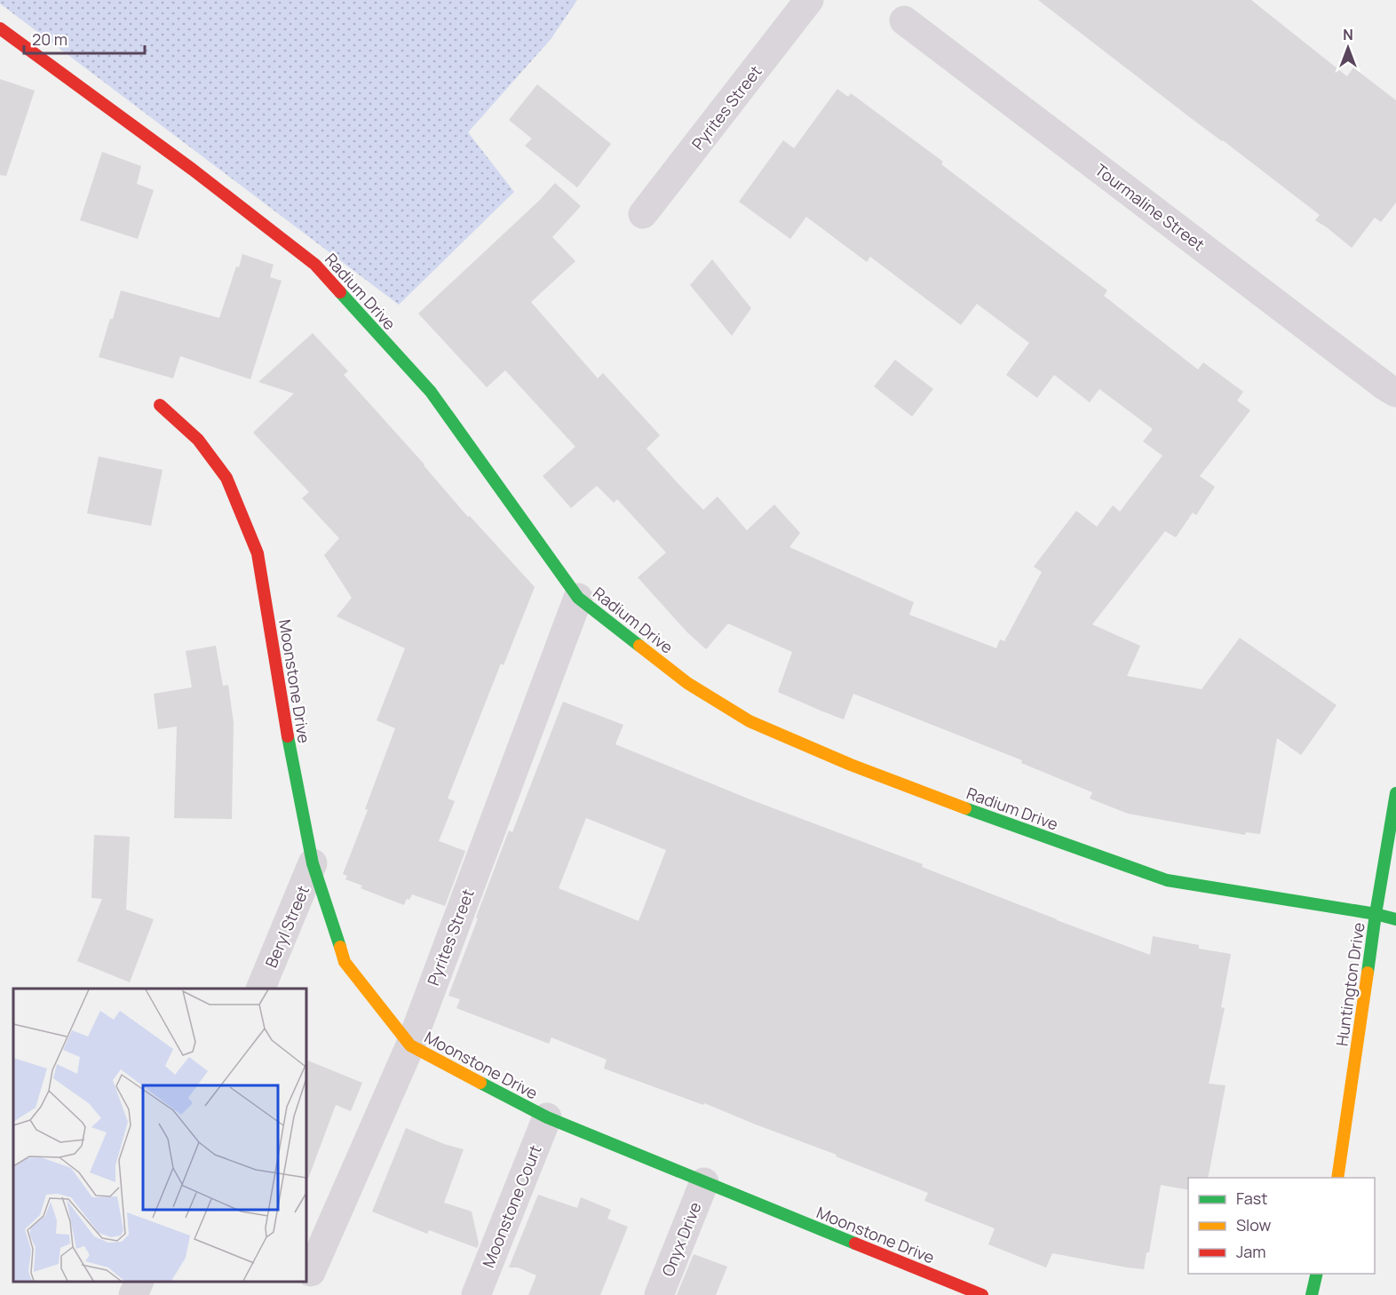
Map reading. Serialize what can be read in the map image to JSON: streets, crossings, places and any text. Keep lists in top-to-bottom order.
{
  "streets": {
    "street": [
      "Pyrites Street",
      "Tourmaline Street",
      "Radium Drive",
      "Moonstone Drive",
      "Beryl Street",
      "Huntington Drive",
      "Moonstone Court",
      "Onyx Drive"
    ]
  },
  "crossings": [
    ["Pyrites Street", "Radium Drive"],
    ["Pyrites Street", "Moonstone Drive"],
    ["Radium Drive", "Huntington Drive"],
    ["Moonstone Drive", "Beryl Street"],
    ["Moonstone Drive", "Moonstone Court"],
    ["Moonstone Drive", "Onyx Drive"]
  ],
  "legend": ["Fast", "Slow", "Jam"],
  "scale_bar": "20 m",
  "north": "top"
}
